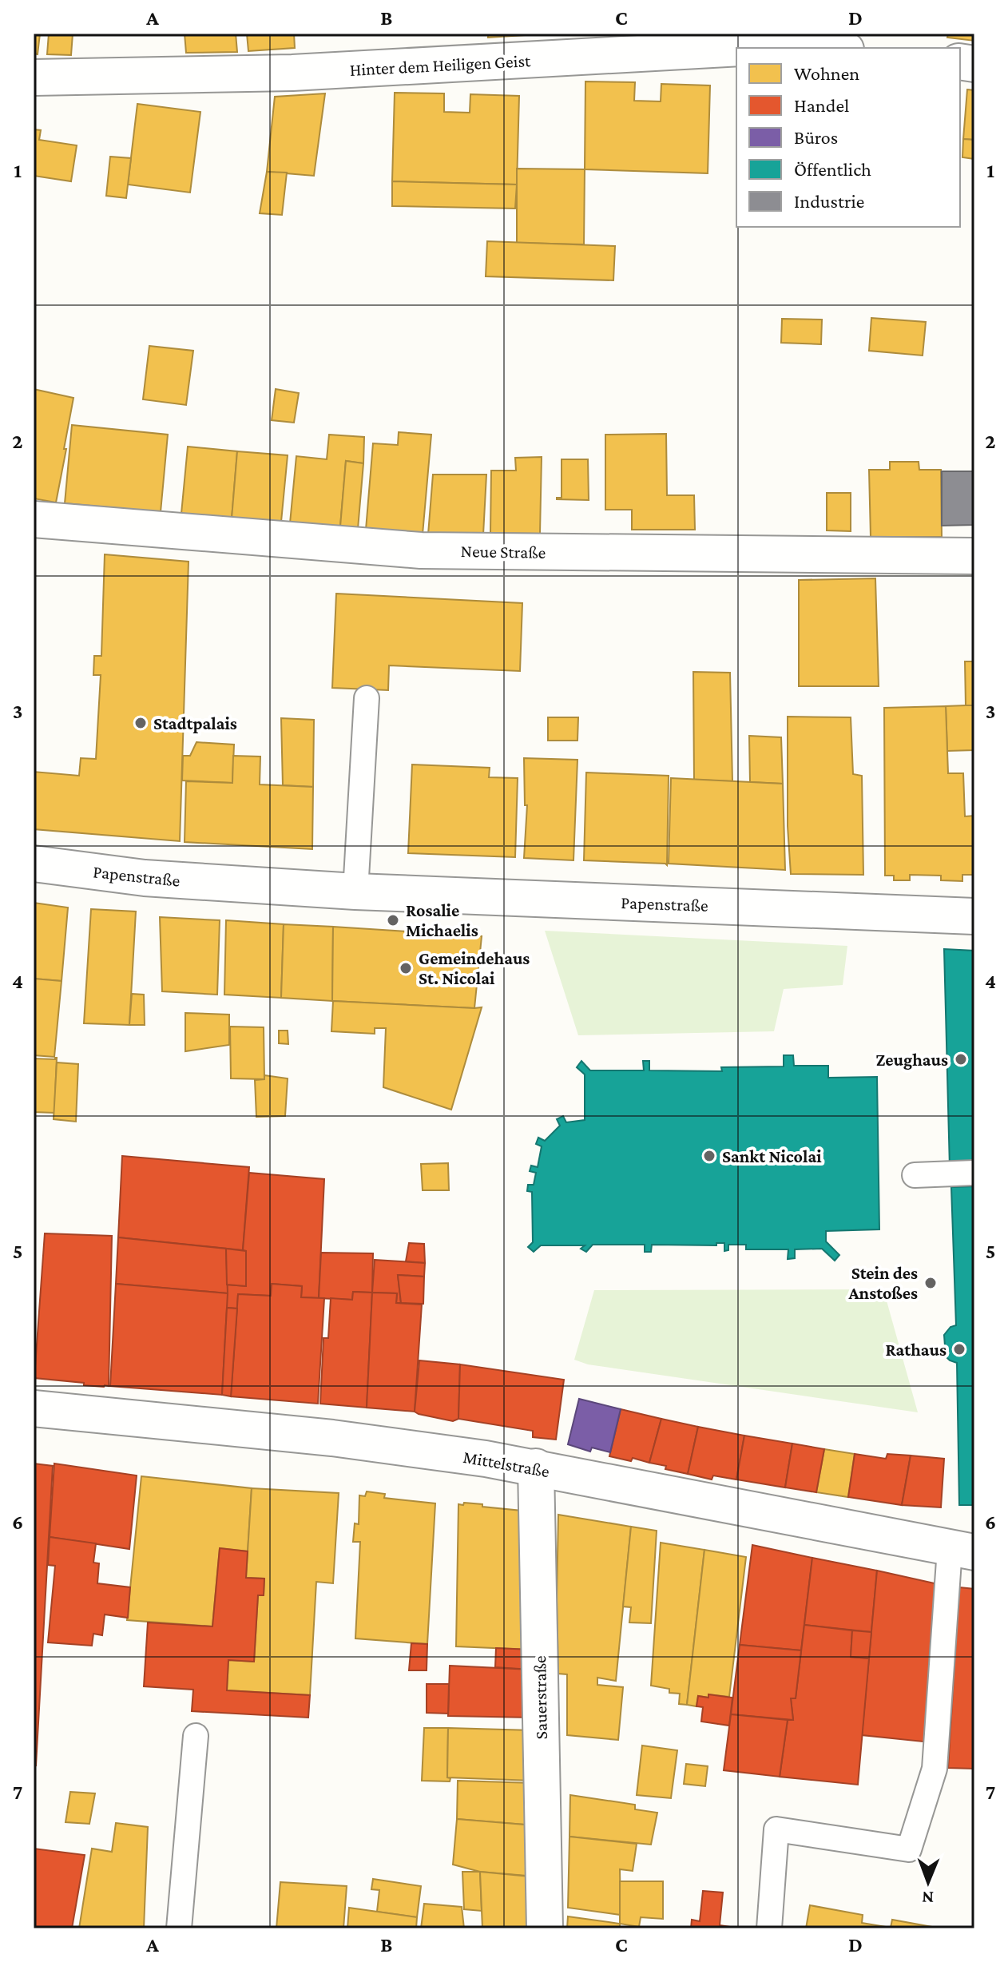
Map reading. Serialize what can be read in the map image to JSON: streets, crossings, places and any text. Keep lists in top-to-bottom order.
{
  "streets": {
    "street": [
      "Hinter dem Heiligen Geist",
      "Neue Straße",
      "Papenstraße",
      "Mittelstraße",
      "Sauerstraße"
    ]
  },
  "crossings": [
    ["Mittelstraße", "Sauerstraße"]
  ],
  "places": [
    "Stadtpalais",
    "Rosalie Michaelis",
    "Gemeindehaus St. Nicolai",
    "Zeughaus",
    "Sankt Nicolai",
    "Stein des Anstoßes",
    "Rathaus"
  ],
  "legend": [
    "Wohnen",
    "Handel",
    "Büros",
    "Öffentlich",
    "Industrie"
  ],
  "north": "bottom",
  "grid": {
    "columns": [
      "A",
      "B",
      "C",
      "D"
    ],
    "rows": [
      "1",
      "2",
      "3",
      "4",
      "5",
      "6",
      "7"
    ]
  }
}
